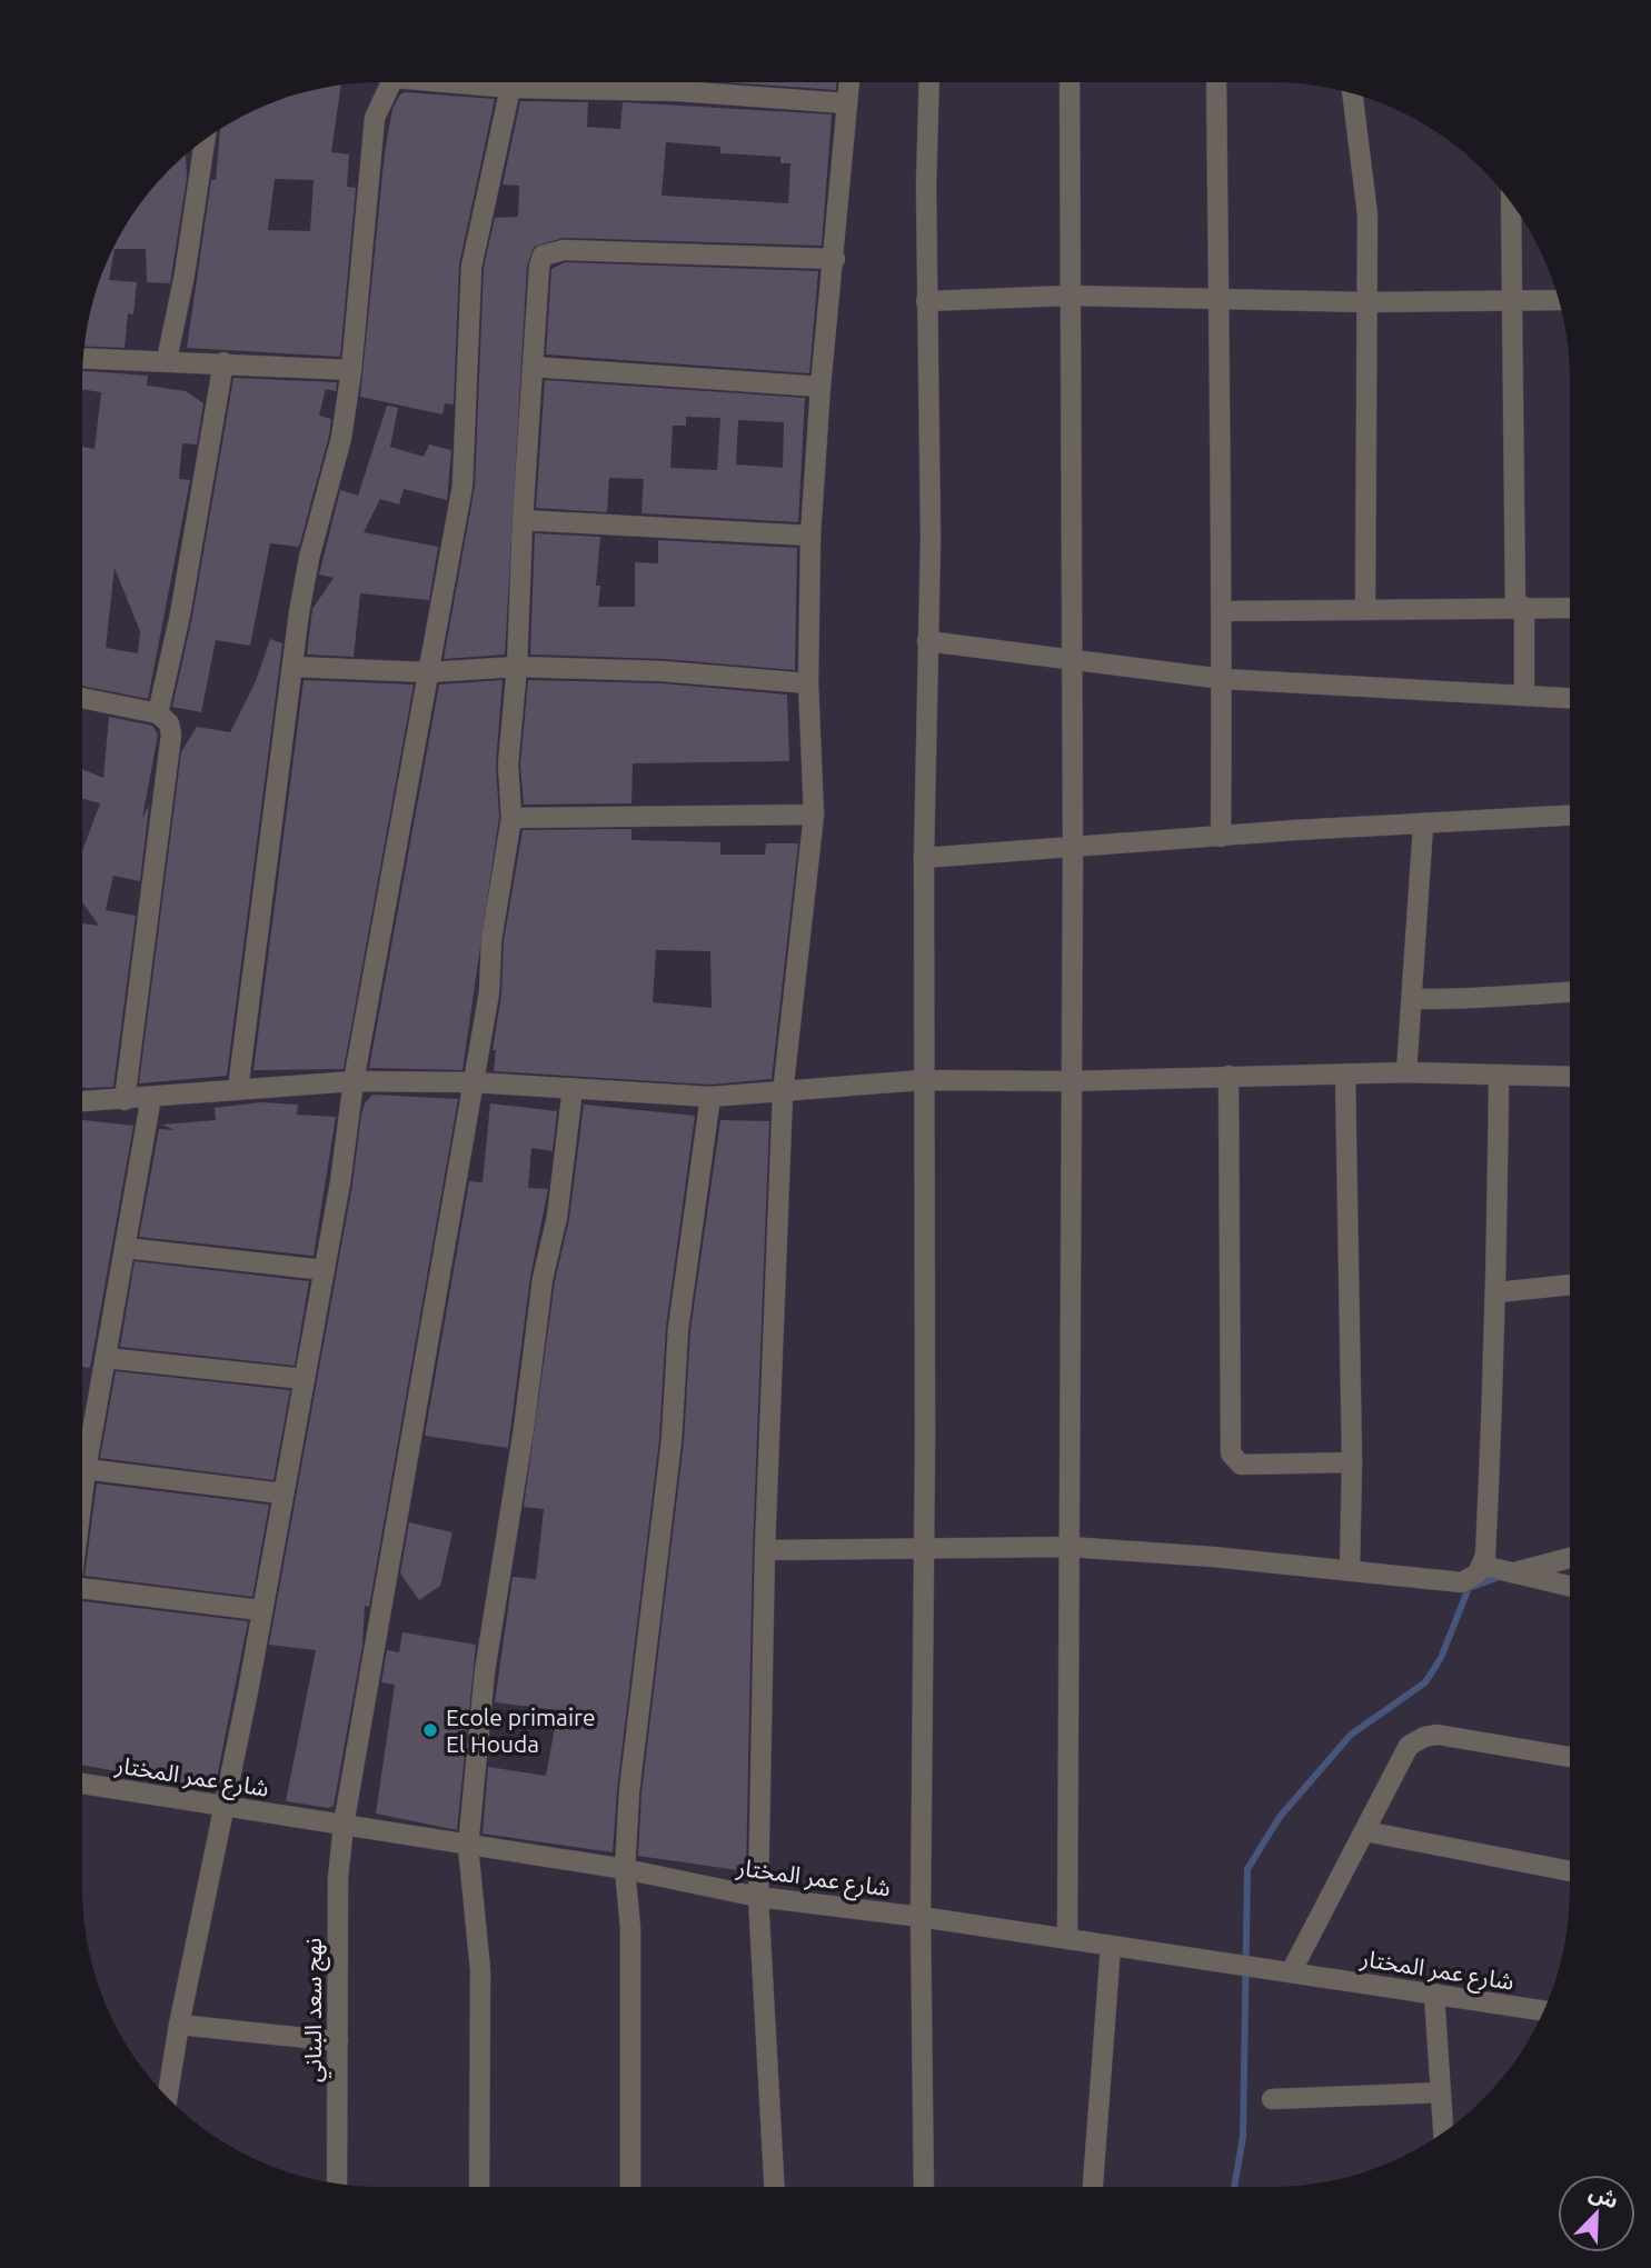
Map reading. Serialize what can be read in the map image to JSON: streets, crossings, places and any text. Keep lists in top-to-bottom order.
{
  "streets": {
    "street": ["شارع عمر المختار", "نهج سعد البناني"]
  },
  "crossings": [
    ["شارع عمر المختار", "نهج سعد البناني"]
  ],
  "places": ["Ecole primaire El Houda"],
  "north": "top right"
}
